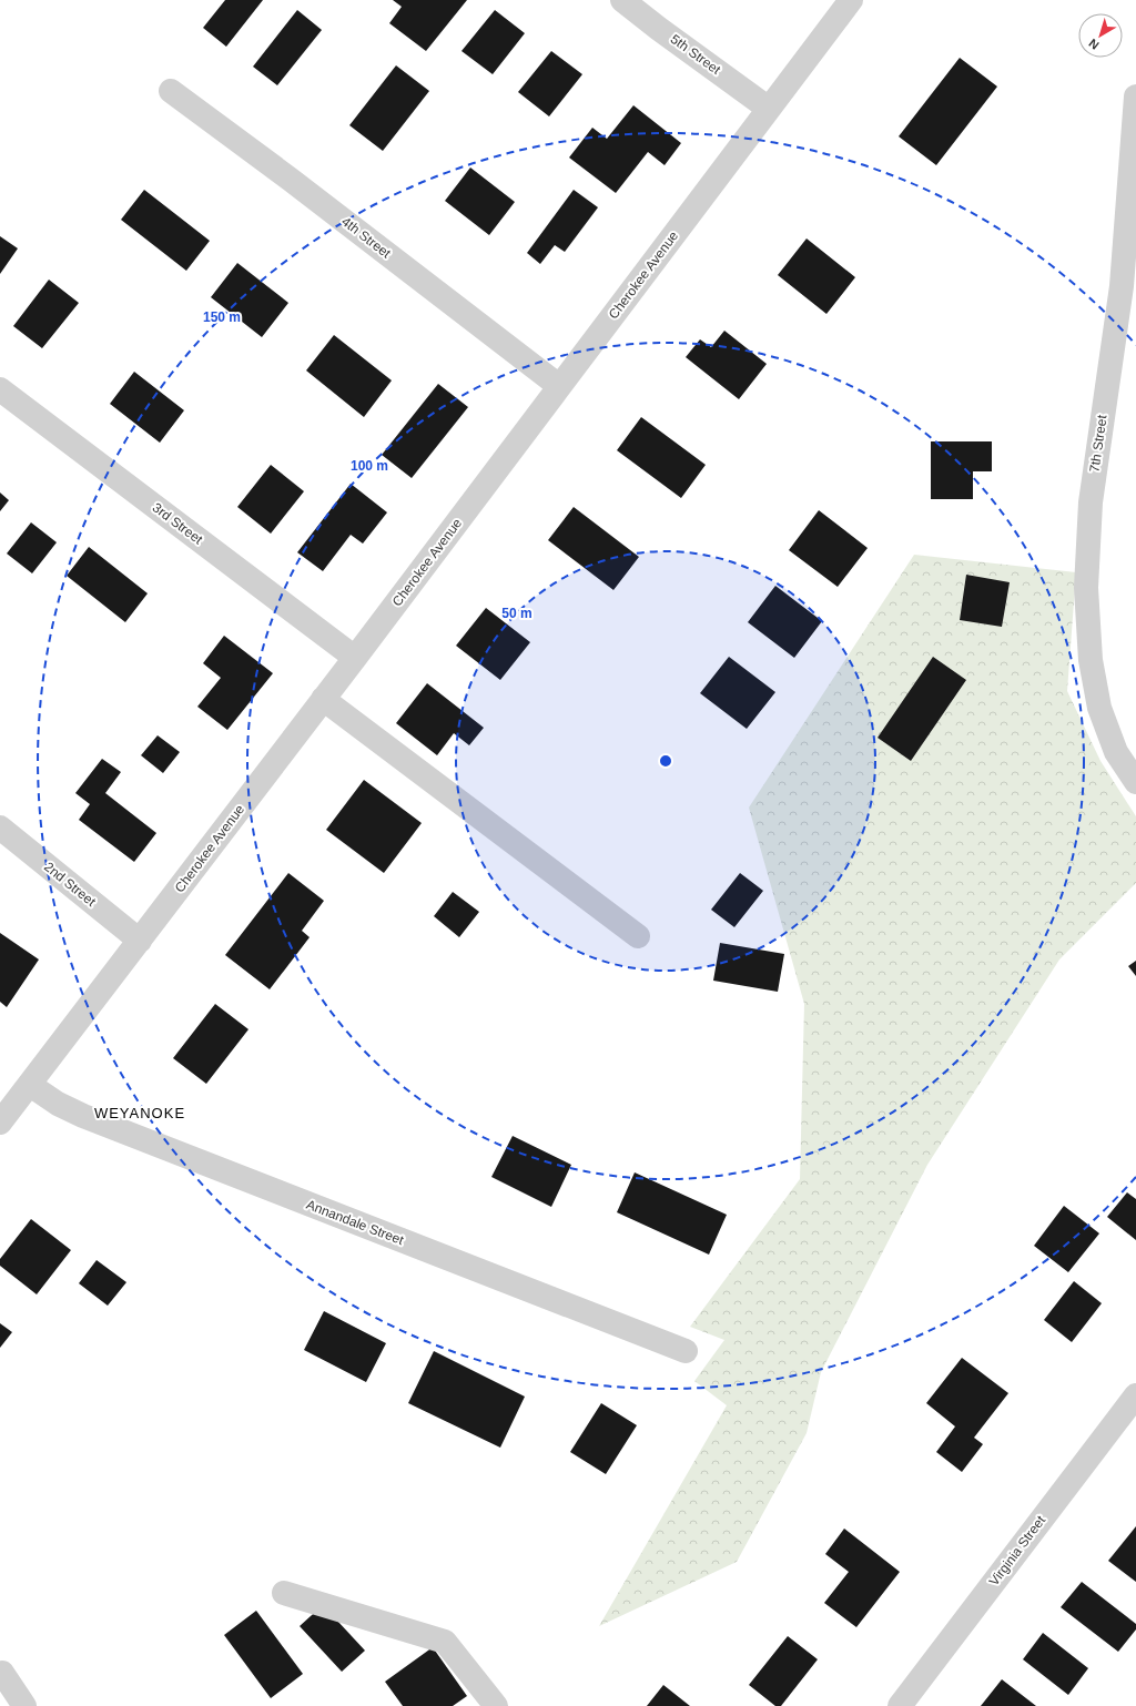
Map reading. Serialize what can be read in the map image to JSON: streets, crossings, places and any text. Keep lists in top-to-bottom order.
{
  "streets": {
    "street": [
      "5th Street",
      "4th Street",
      "Cherokee Avenue",
      "7th Street",
      "3rd Street",
      "2nd Street",
      "Annandale Street",
      "Virginia Street"
    ]
  },
  "crossings": [
    ["5th Street", "Cherokee Avenue"],
    ["4th Street", "Cherokee Avenue"],
    ["Cherokee Avenue", "3rd Street"],
    ["Cherokee Avenue", "2nd Street"],
    ["Cherokee Avenue", "Annandale Street"]
  ],
  "districts": ["WEYANOKE"],
  "north": "bottom left",
  "rings": ["150 m", "100 m", "50 m"]
}
